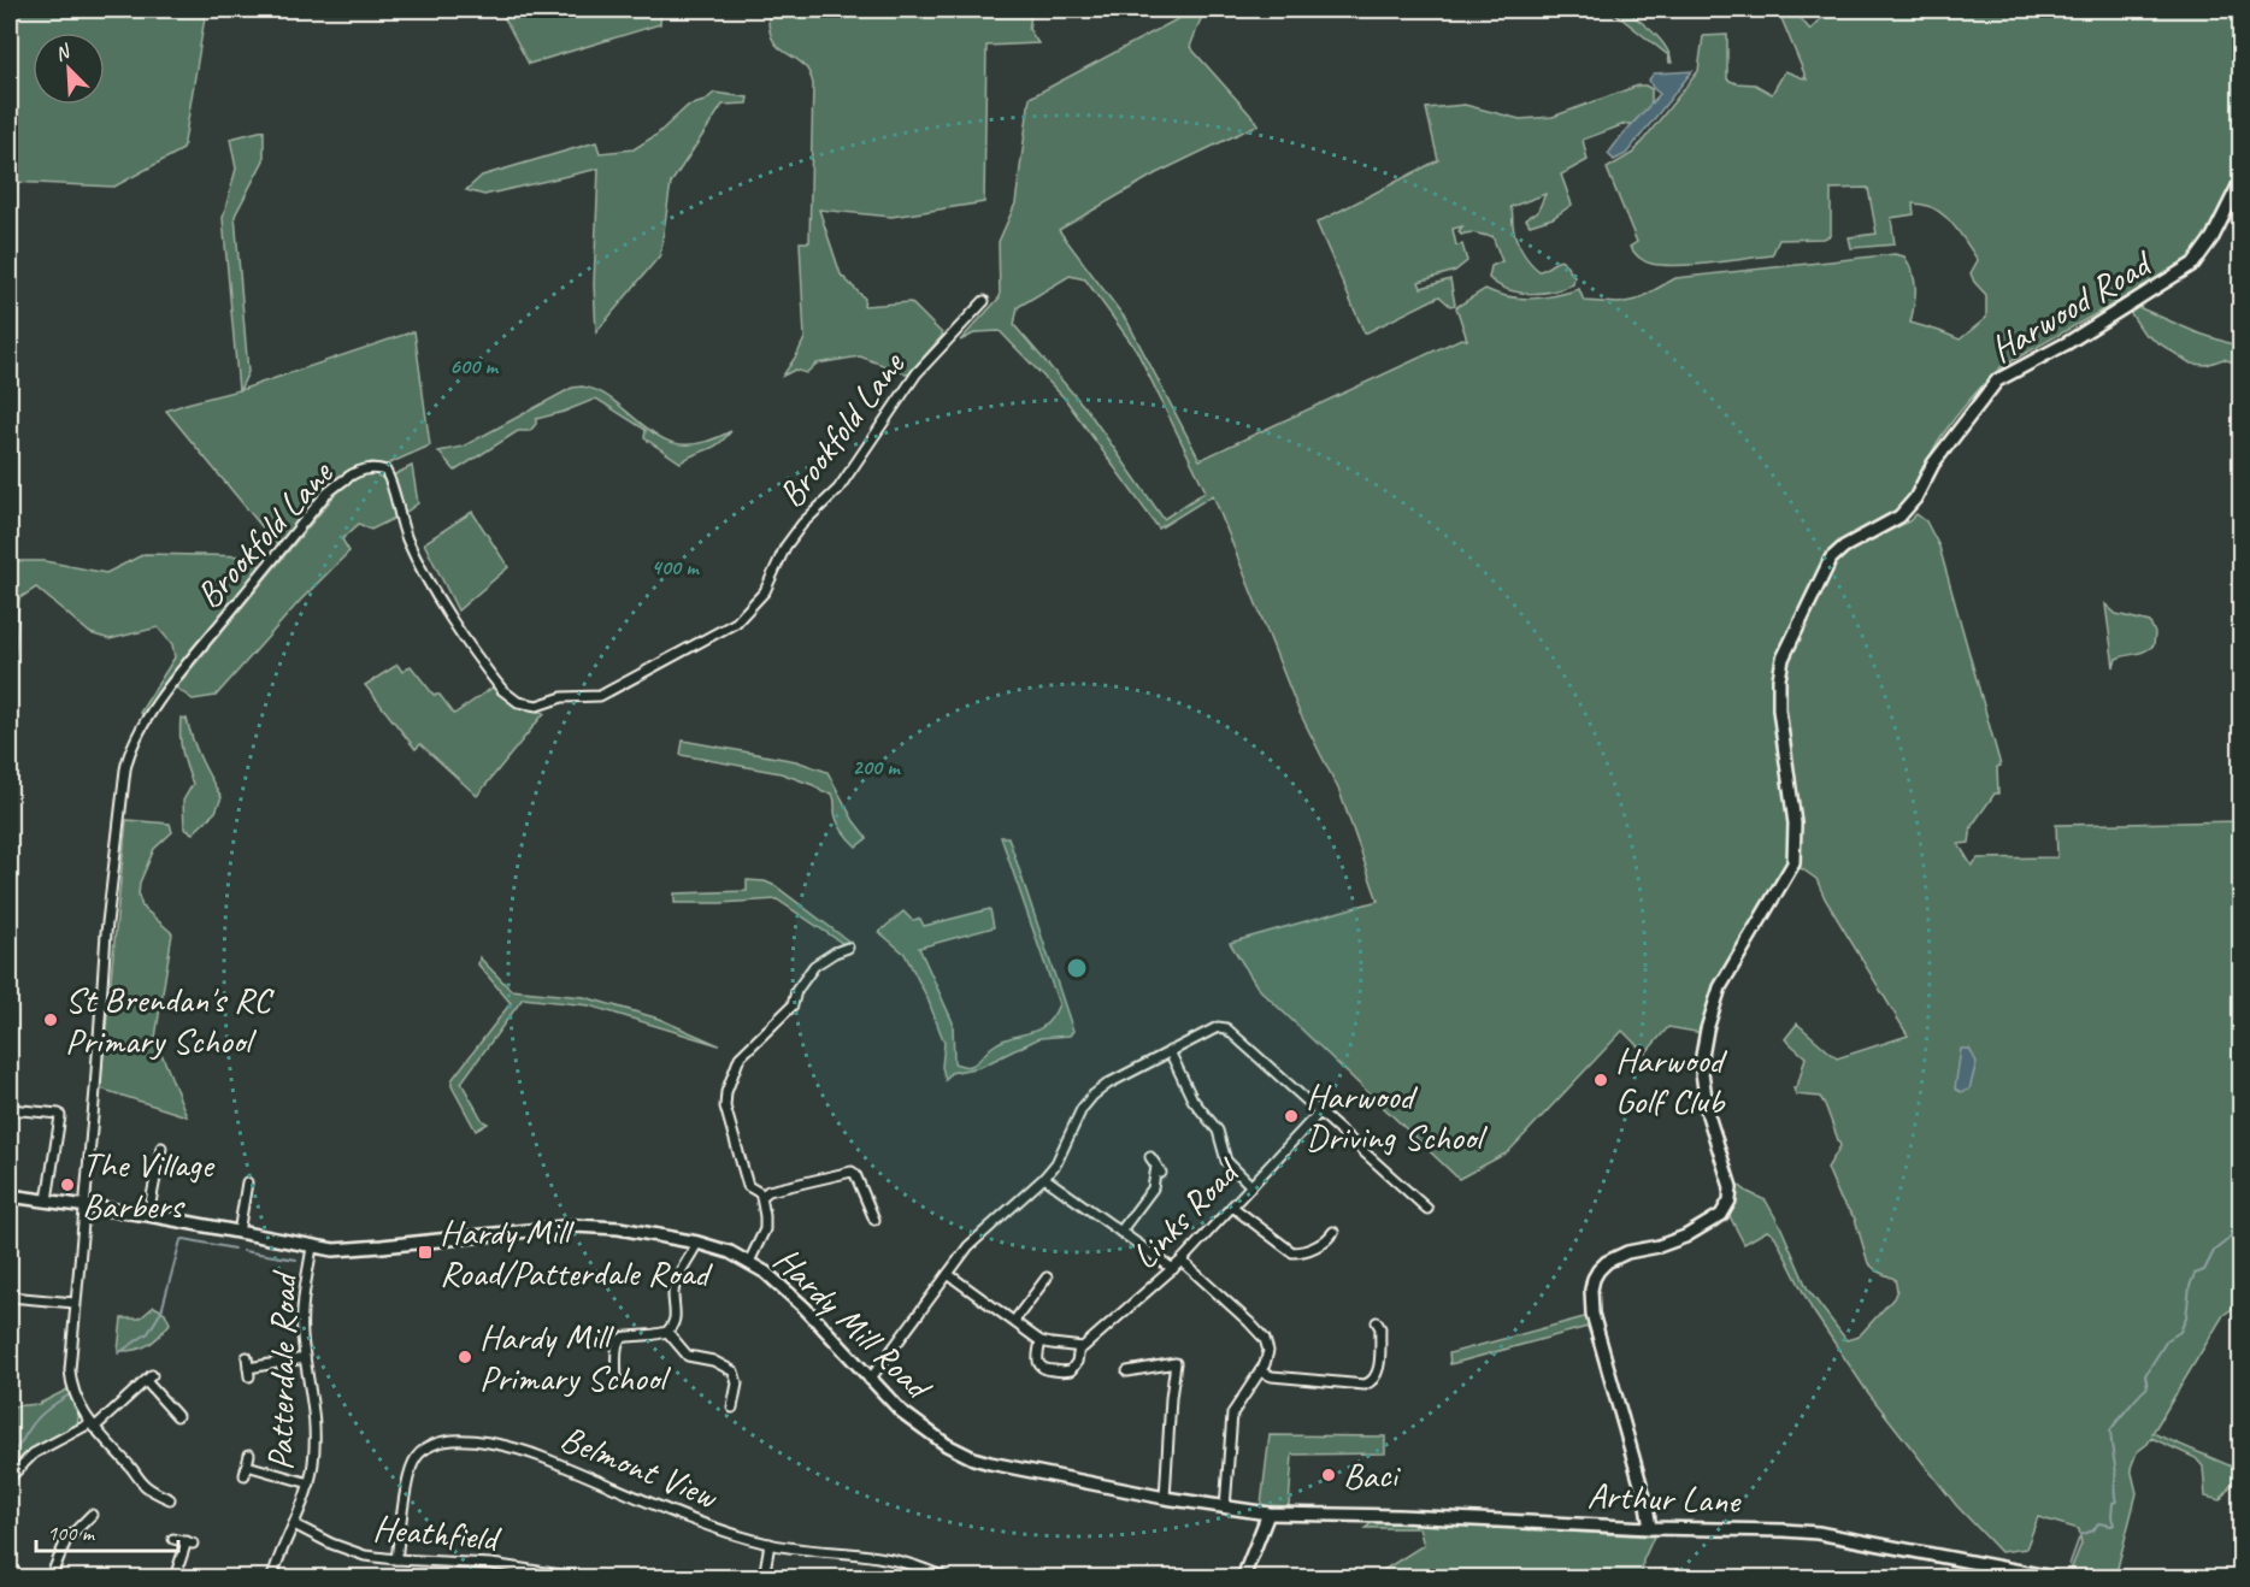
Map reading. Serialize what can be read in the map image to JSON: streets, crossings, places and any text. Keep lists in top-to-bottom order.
{
  "streets": {
    "main road": ["Harwood Road", "Hardy Mill Road", "Arthur Lane"],
    "street": [
      "Brookfold Lane",
      "Links Road",
      "Patterdale Road",
      "Belmont View",
      "Heathfield"
    ]
  },
  "crossings": [
    ["Harwood Road", "Arthur Lane"],
    ["Brookfold Lane", "Hardy Mill Road"],
    ["Hardy Mill Road", "Patterdale Road"],
    ["Hardy Mill Road", "Arthur Lane"],
    ["Patterdale Road", "Heathfield"],
    ["Belmont View", "Heathfield"]
  ],
  "places": {
    "other": [
      "St Brendan's RC Primary School",
      "Harwood Golf Club",
      "Harwood Driving School",
      "The Village Barbers",
      "Hardy Mill Primary School",
      "Baci"
    ],
    "transit": ["Hardy Mill Road/Patterdale Road"]
  },
  "scale_bar": "100 m",
  "north": "top left",
  "rings": ["600 m", "400 m", "200 m"]
}
